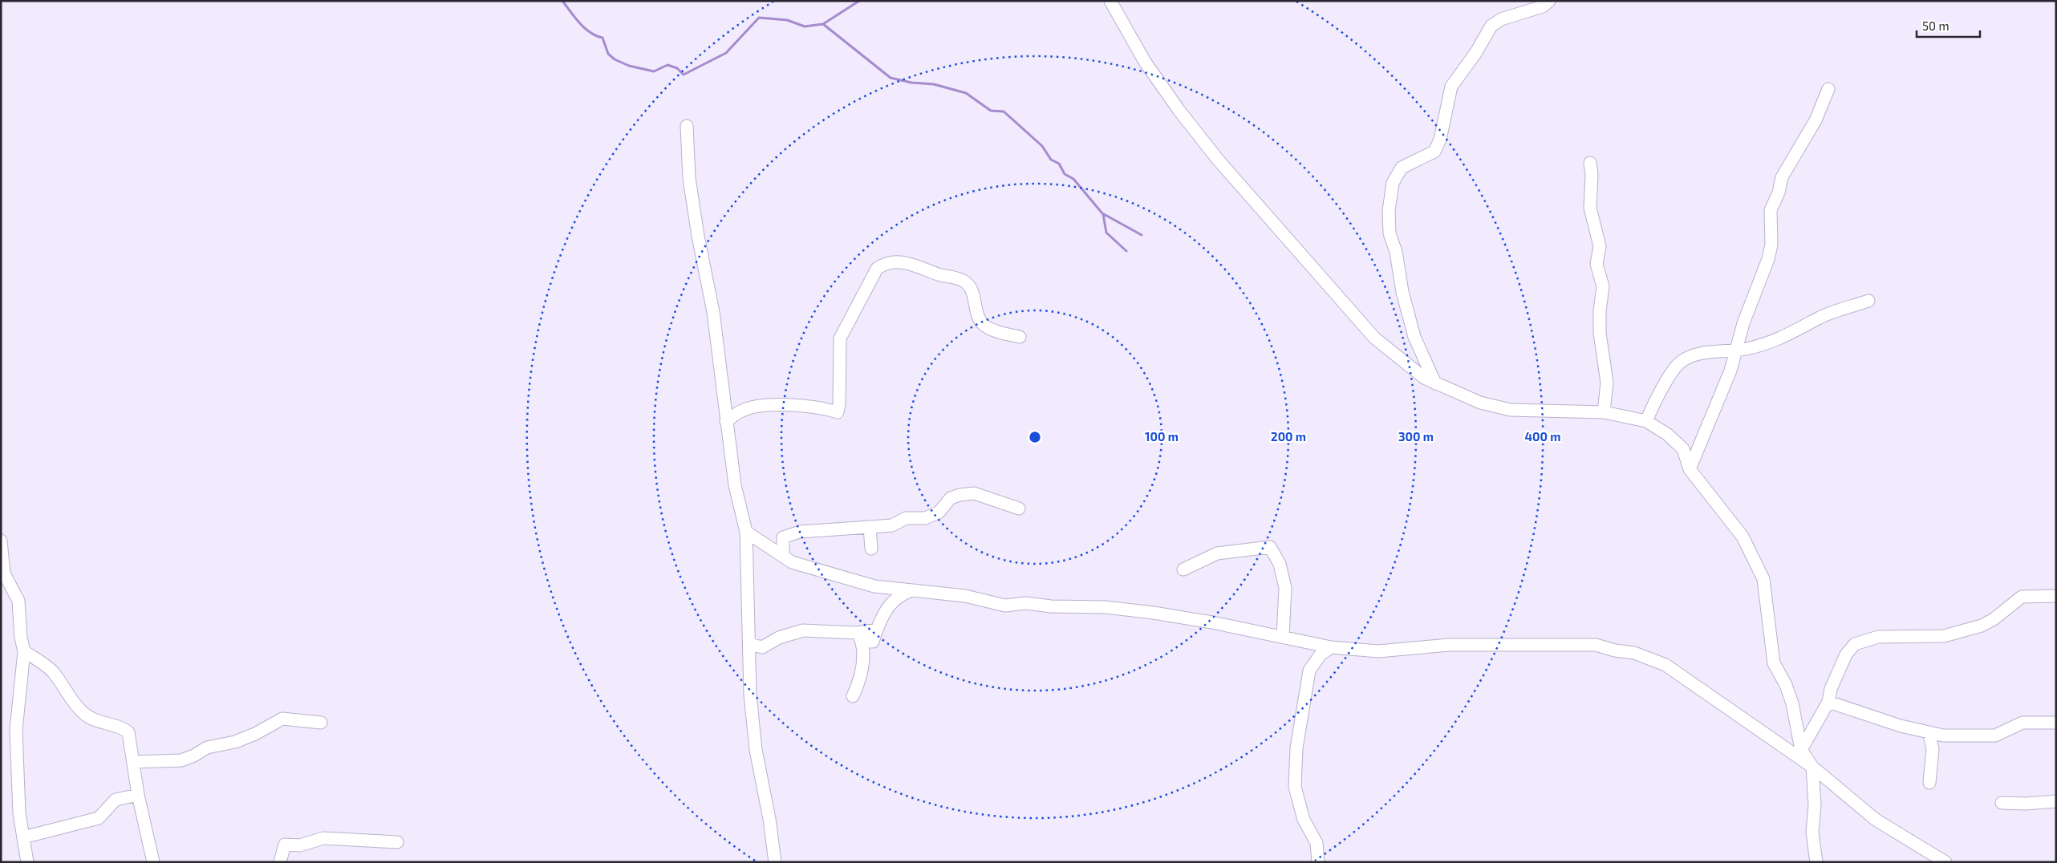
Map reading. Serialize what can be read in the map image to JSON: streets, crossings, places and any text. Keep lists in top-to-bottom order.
{
  "scale_bar": "50 m",
  "rings": [
    "100 m",
    "200 m",
    "300 m",
    "400 m"
  ]
}
